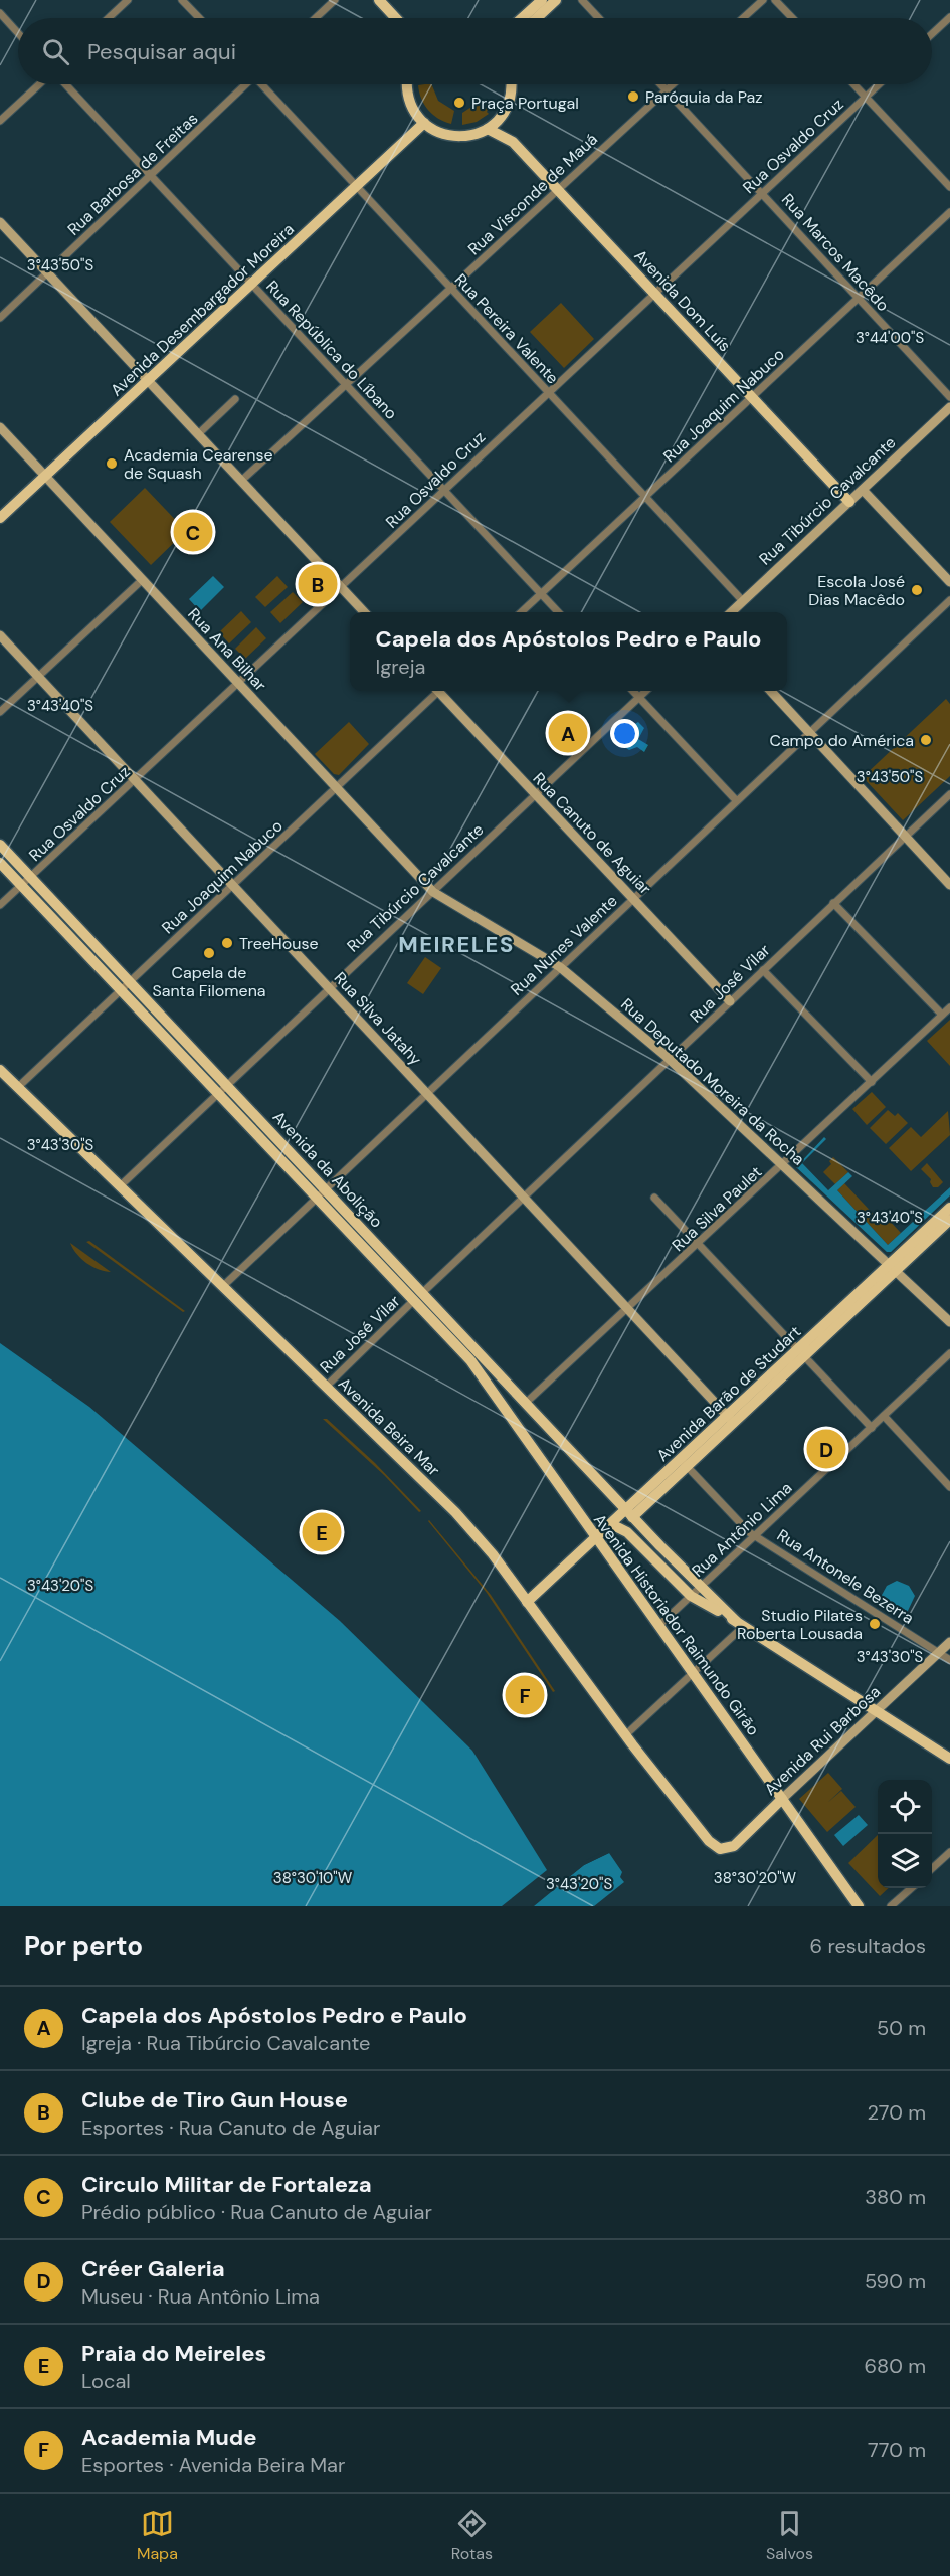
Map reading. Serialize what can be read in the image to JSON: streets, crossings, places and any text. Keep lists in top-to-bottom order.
{
  "streets": {
    "main road": [
      "Avenida Dom Luís",
      "Avenida Desembargador Moreira",
      "Avenida da Abolição",
      "Avenida Barão de Studart",
      "Avenida Beira Mar",
      "Avenida Historiador Raimundo Girão",
      "Avenida Rui Barbosa"
    ],
    "street": [
      "Rua Osvaldo Cruz",
      "Rua Barbosa de Freitas",
      "Rua Visconde de Mauá",
      "Rua Marcos Macêdo",
      "Rua Pereira Valente",
      "Rua República do Líbano",
      "Rua Joaquim Nabuco",
      "Rua Tibúrcio Cavalcante",
      "Rua Ana Bilhar",
      "Rua Canuto de Aguiar",
      "Rua Nunes Valente",
      "Rua José Vilar",
      "Rua Silva Jatahy",
      "Rua Deputado Moreira da Rocha",
      "Rua Silva Paulet",
      "Rua Antônio Lima",
      "Rua Antonele Bezerra"
    ]
  },
  "crossings": [
    ["Rua Osvaldo Cruz", "Rua Marcos Macêdo"],
    ["Rua Osvaldo Cruz", "Avenida Dom Luís"],
    ["Rua Osvaldo Cruz", "Rua Pereira Valente"],
    ["Rua Osvaldo Cruz", "Rua República do Líbano"],
    ["Rua Osvaldo Cruz", "Rua Ana Bilhar"],
    ["Rua Osvaldo Cruz", "Rua Silva Jatahy"],
    ["Rua Osvaldo Cruz", "Avenida da Abolição"],
    ["Rua Barbosa de Freitas", "Rua República do Líbano"],
    ["Rua Visconde de Mauá", "Rua Marcos Macêdo"],
    ["Rua Visconde de Mauá", "Avenida Dom Luís"],
    ["Rua Visconde de Mauá", "Rua Pereira Valente"],
    ["Rua Visconde de Mauá", "Rua República do Líbano"],
    ["Rua Marcos Macêdo", "Rua Joaquim Nabuco"],
    ["Avenida Dom Luís", "Rua Joaquim Nabuco"],
    ["Avenida Dom Luís", "Rua Tibúrcio Cavalcante"],
    ["Avenida Desembargador Moreira", "Rua Pereira Valente"],
    ["Avenida Desembargador Moreira", "Rua República do Líbano"],
    ["Avenida Desembargador Moreira", "Rua Ana Bilhar"],
    ["Rua Pereira Valente", "Rua Joaquim Nabuco"],
    ["Rua Pereira Valente", "Rua Tibúrcio Cavalcante"],
    ["Rua República do Líbano", "Rua Joaquim Nabuco"],
    ["Rua Joaquim Nabuco", "Rua Ana Bilhar"],
    ["Rua Joaquim Nabuco", "Rua Silva Jatahy"],
    ["Rua Joaquim Nabuco", "Avenida da Abolição"],
    ["Rua Joaquim Nabuco", "Avenida Beira Mar"],
    ["Rua Tibúrcio Cavalcante", "Rua Ana Bilhar"],
    ["Rua Tibúrcio Cavalcante", "Rua Canuto de Aguiar"],
    ["Rua Tibúrcio Cavalcante", "Rua Silva Jatahy"],
    ["Rua Tibúrcio Cavalcante", "Rua Deputado Moreira da Rocha"],
    ["Rua Tibúrcio Cavalcante", "Avenida da Abolição"],
    ["Rua Tibúrcio Cavalcante", "Avenida Beira Mar"],
    ["Rua Ana Bilhar", "Rua Deputado Moreira da Rocha"],
    ["Rua Canuto de Aguiar", "Rua Nunes Valente"],
    ["Rua Canuto de Aguiar", "Rua José Vilar"],
    ["Rua Nunes Valente", "Rua Silva Jatahy"],
    ["Rua Nunes Valente", "Rua Deputado Moreira da Rocha"],
    ["Rua Nunes Valente", "Avenida da Abolição"],
    ["Rua Nunes Valente", "Avenida Beira Mar"],
    ["Rua José Vilar", "Rua Silva Jatahy"],
    ["Rua José Vilar", "Rua Deputado Moreira da Rocha"],
    ["Rua José Vilar", "Avenida da Abolição"],
    ["Rua José Vilar", "Avenida Beira Mar"],
    ["Rua Silva Jatahy", "Rua Silva Paulet"],
    ["Rua Silva Jatahy", "Avenida Barão de Studart"],
    ["Rua Deputado Moreira da Rocha", "Rua Silva Paulet"],
    ["Rua Deputado Moreira da Rocha", "Avenida Barão de Studart"],
    ["Avenida da Abolição", "Rua Silva Paulet"],
    ["Avenida da Abolição", "Avenida Barão de Studart"],
    ["Avenida da Abolição", "Rua Antônio Lima"],
    ["Avenida da Abolição", "Avenida Historiador Raimundo Girão"],
    ["Avenida Barão de Studart", "Avenida Beira Mar"],
    ["Avenida Barão de Studart", "Rua Antonele Bezerra"],
    ["Avenida Barão de Studart", "Avenida Historiador Raimundo Girão"],
    ["Avenida Beira Mar", "Avenida Rui Barbosa"],
    ["Rua Antônio Lima", "Rua Antonele Bezerra"],
    ["Rua Antônio Lima", "Avenida Historiador Raimundo Girão"],
    ["Rua Antonele Bezerra", "Avenida Rui Barbosa"],
    ["Avenida Historiador Raimundo Girão", "Avenida Rui Barbosa"]
  ],
  "districts": ["MEIRELES"],
  "places": [
    "Paróquia da Paz",
    "Praça Portugal",
    "Academia Cearense de Squash",
    "Escola José Dias Macêdo",
    "Campo do América",
    "TreeHouse",
    "Capela de Santa Filomena",
    "Studio Pilates Roberta Lousada"
  ],
  "page": {
    "search": "Pesquisar aqui",
    "pins": [
      "C",
      "B",
      "A",
      "D",
      "E",
      "F"
    ],
    "popup": ["Capela dos Apóstolos Pedro e Paulo", "Igreja"],
    "heading": ["Por perto", "6 resultados"],
    "list": [
      {
        "mark": "A",
        "name": "Capela dos Apóstolos Pedro e Paulo",
        "note": "Igreja · Rua Tibúrcio Cavalcante",
        "value": "50 m"
      },
      {
        "mark": "B",
        "name": "Clube de Tiro Gun House",
        "note": "Esportes · Rua Canuto de Aguiar",
        "value": "270 m"
      },
      {
        "mark": "C",
        "name": "Circulo Militar de Fortaleza",
        "note": "Prédio público · Rua Canuto de Aguiar",
        "value": "380 m"
      },
      {
        "mark": "D",
        "name": "Créer Galeria",
        "note": "Museu · Rua Antônio Lima",
        "value": "590 m"
      },
      {
        "mark": "E",
        "name": "Praia do Meireles",
        "note": "Local",
        "value": "680 m"
      },
      {
        "mark": "F",
        "name": "Academia Mude",
        "note": "Esportes · Avenida Beira Mar",
        "value": "770 m"
      }
    ],
    "nav": ["Mapa", "Rotas", "Salvos"]
  },
  "coordinates": [
    "3°43'50\"S",
    "3°44'00\"S",
    "3°43'40\"S",
    "3°43'30\"S",
    "3°43'20\"S",
    "38°30'10\"W",
    "38°30'20\"W"
  ]
}
